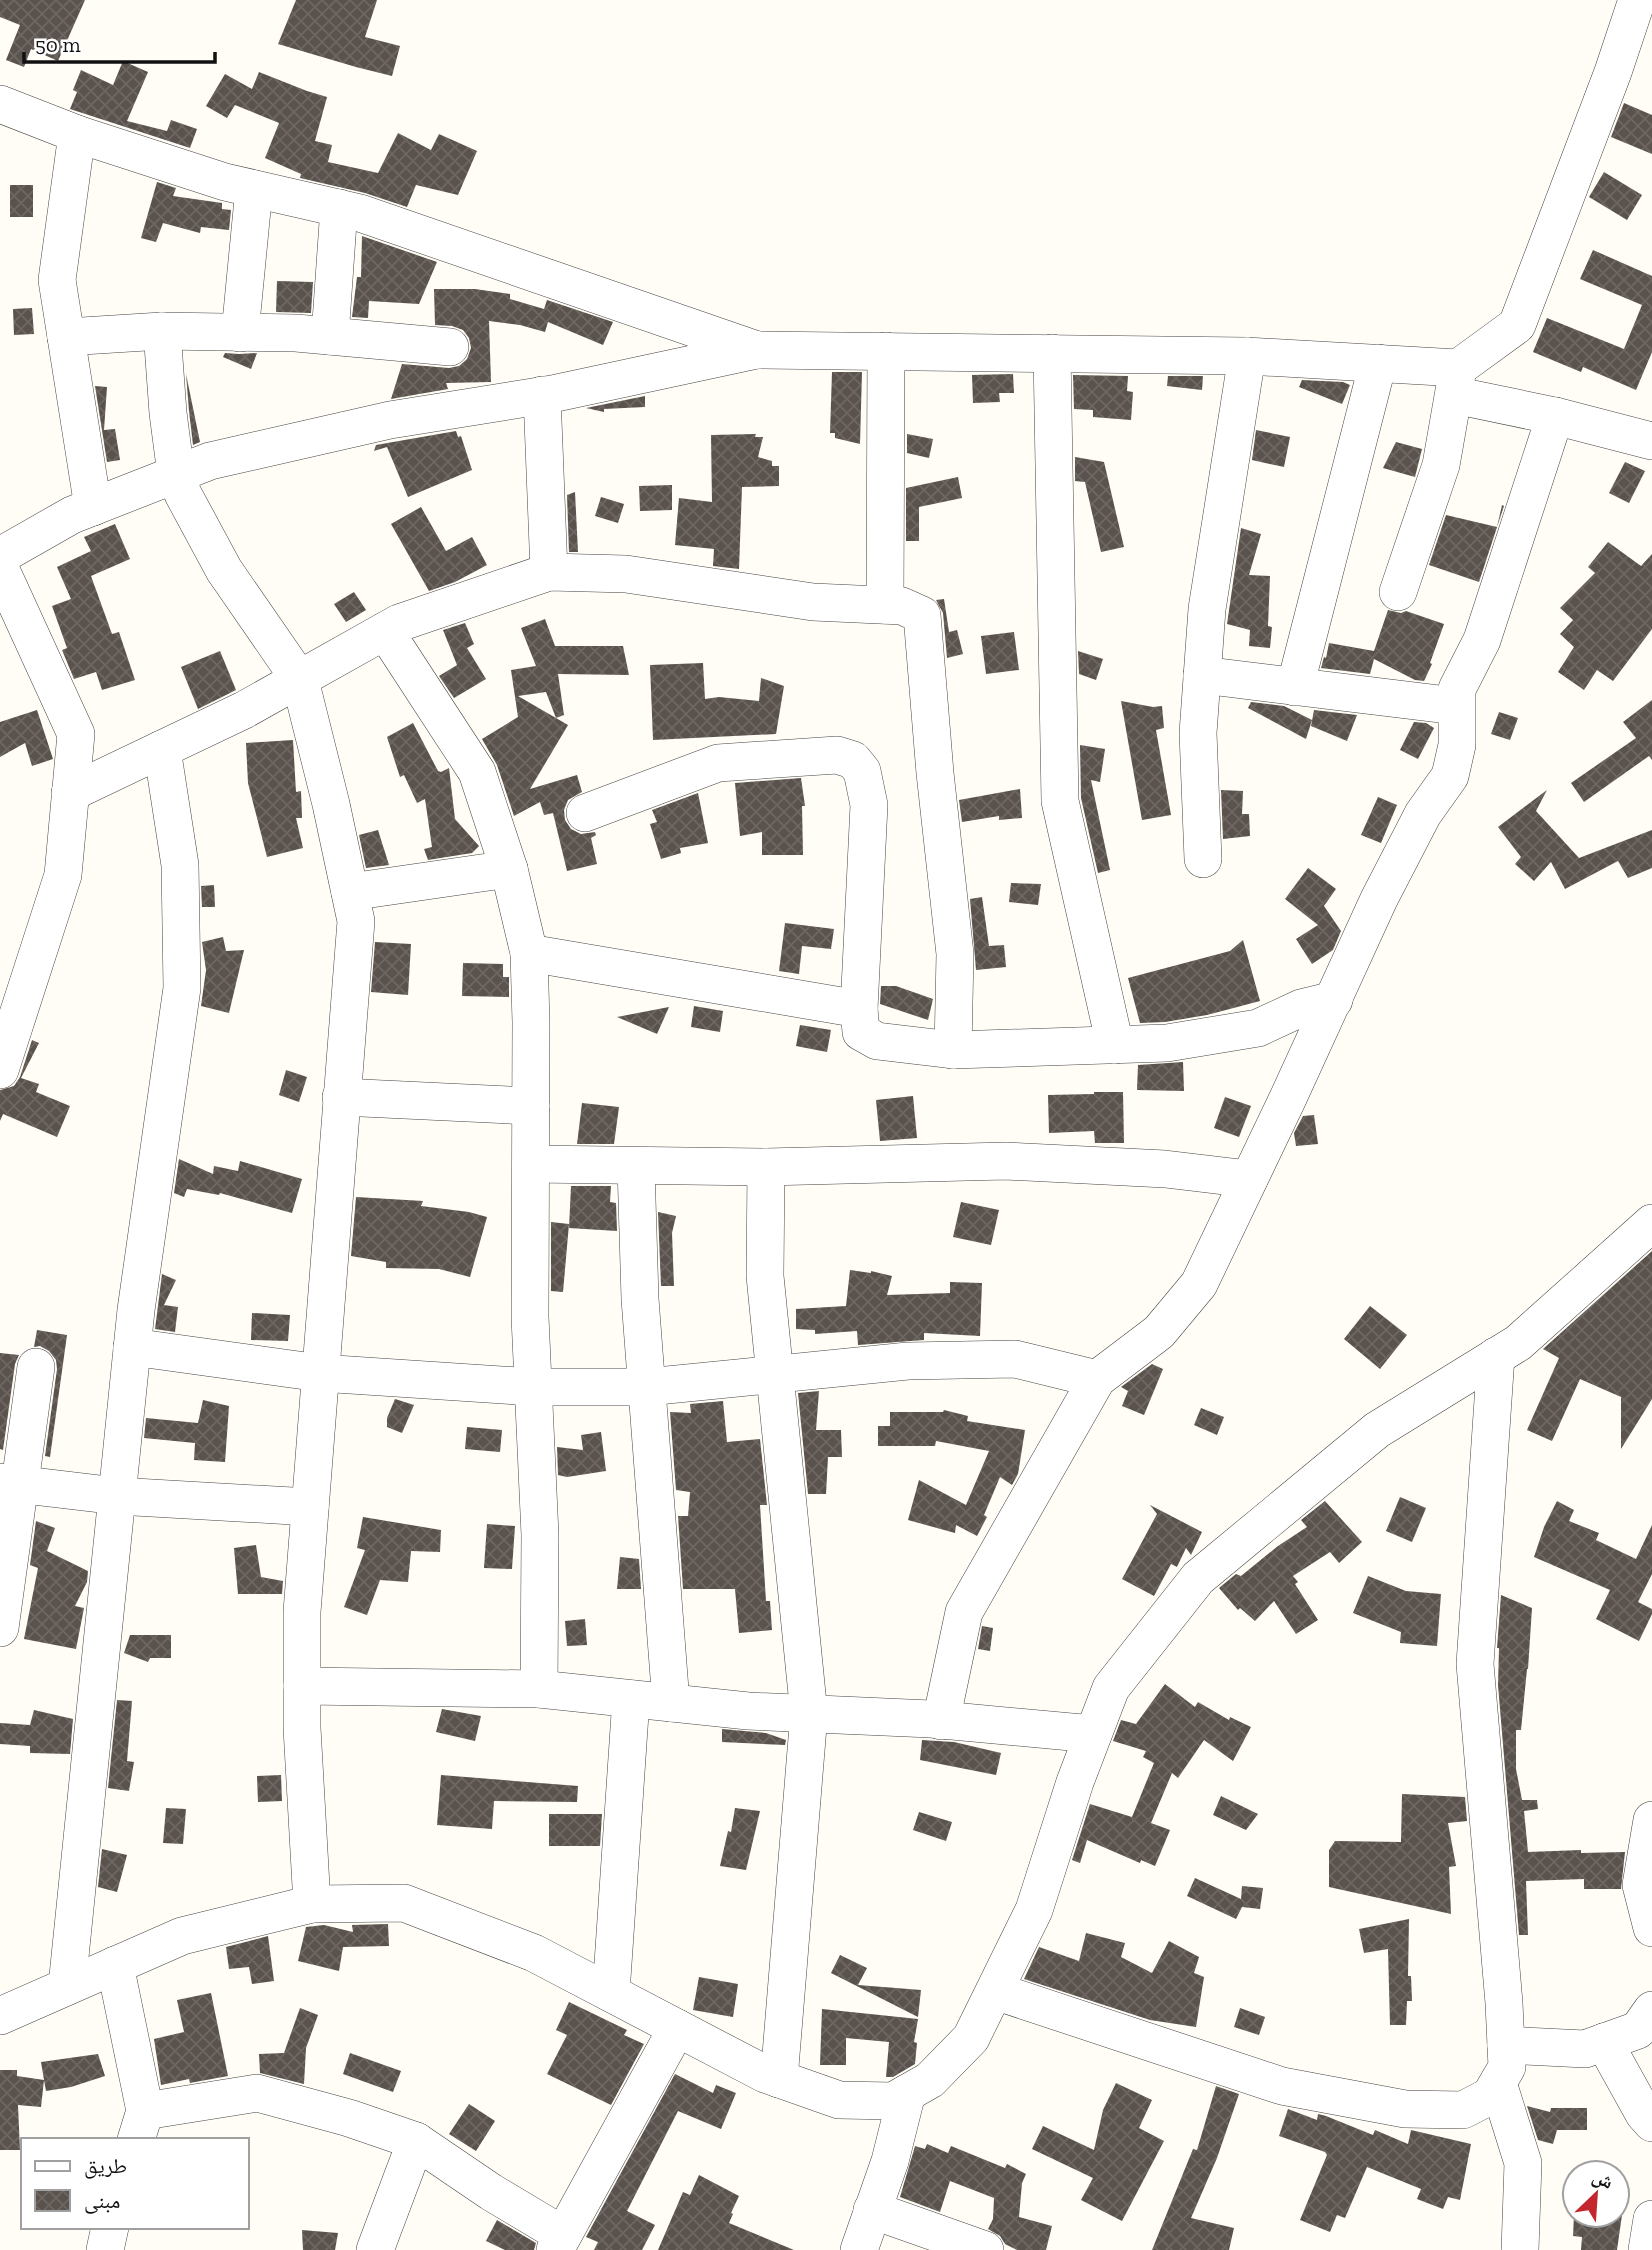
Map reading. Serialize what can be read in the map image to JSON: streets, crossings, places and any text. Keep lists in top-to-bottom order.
{
  "legend": ["طريق", "مبنى"],
  "scale_bar": "50 m",
  "north": "top right"
}
